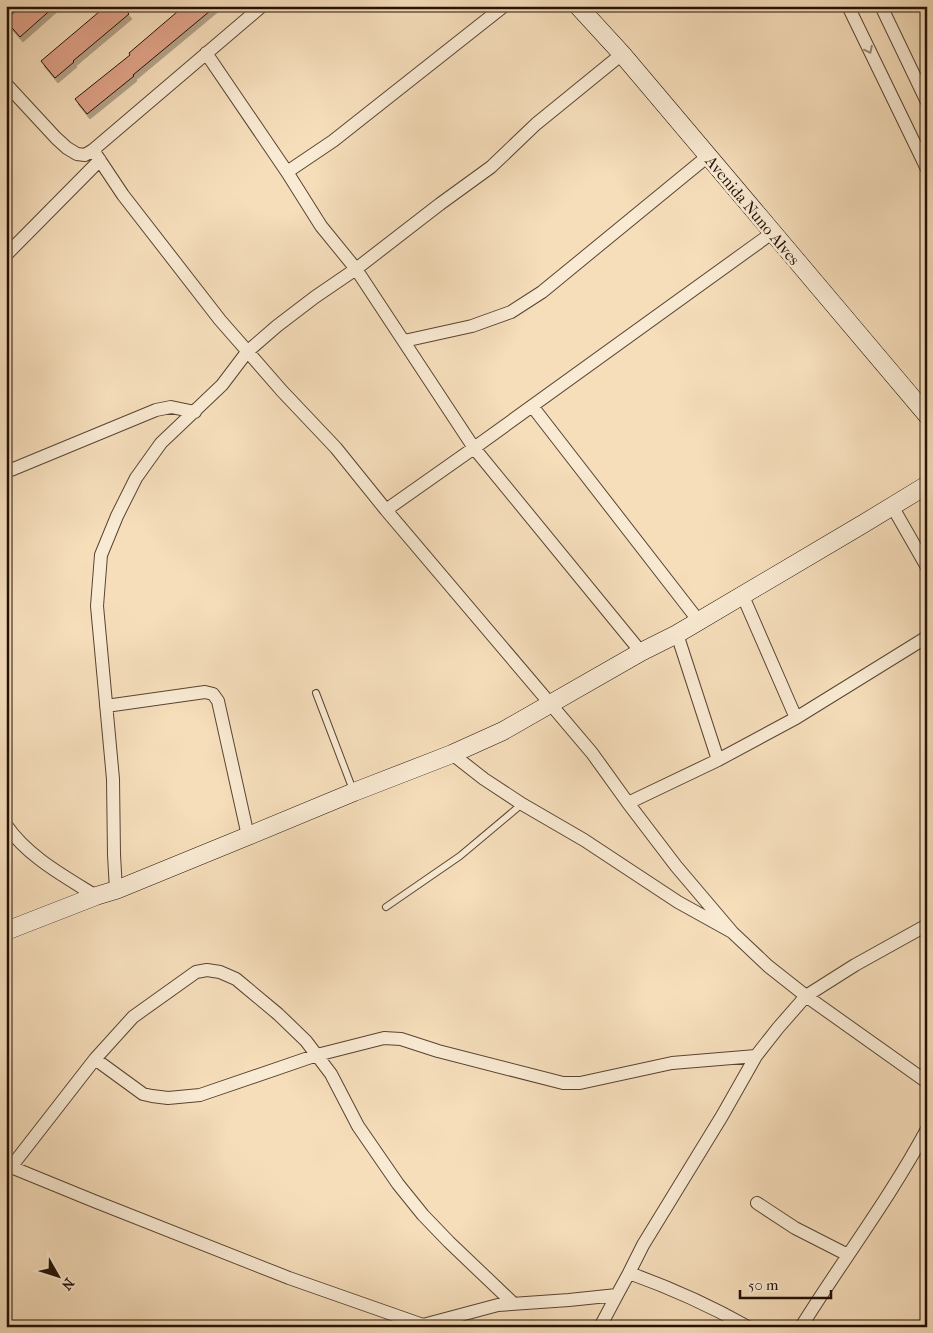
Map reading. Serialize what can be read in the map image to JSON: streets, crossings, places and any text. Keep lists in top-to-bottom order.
{
  "streets": {
    "street": ["Avenida Nuno Alves"]
  },
  "scale_bar": "50 m",
  "north": "bottom right"
}
